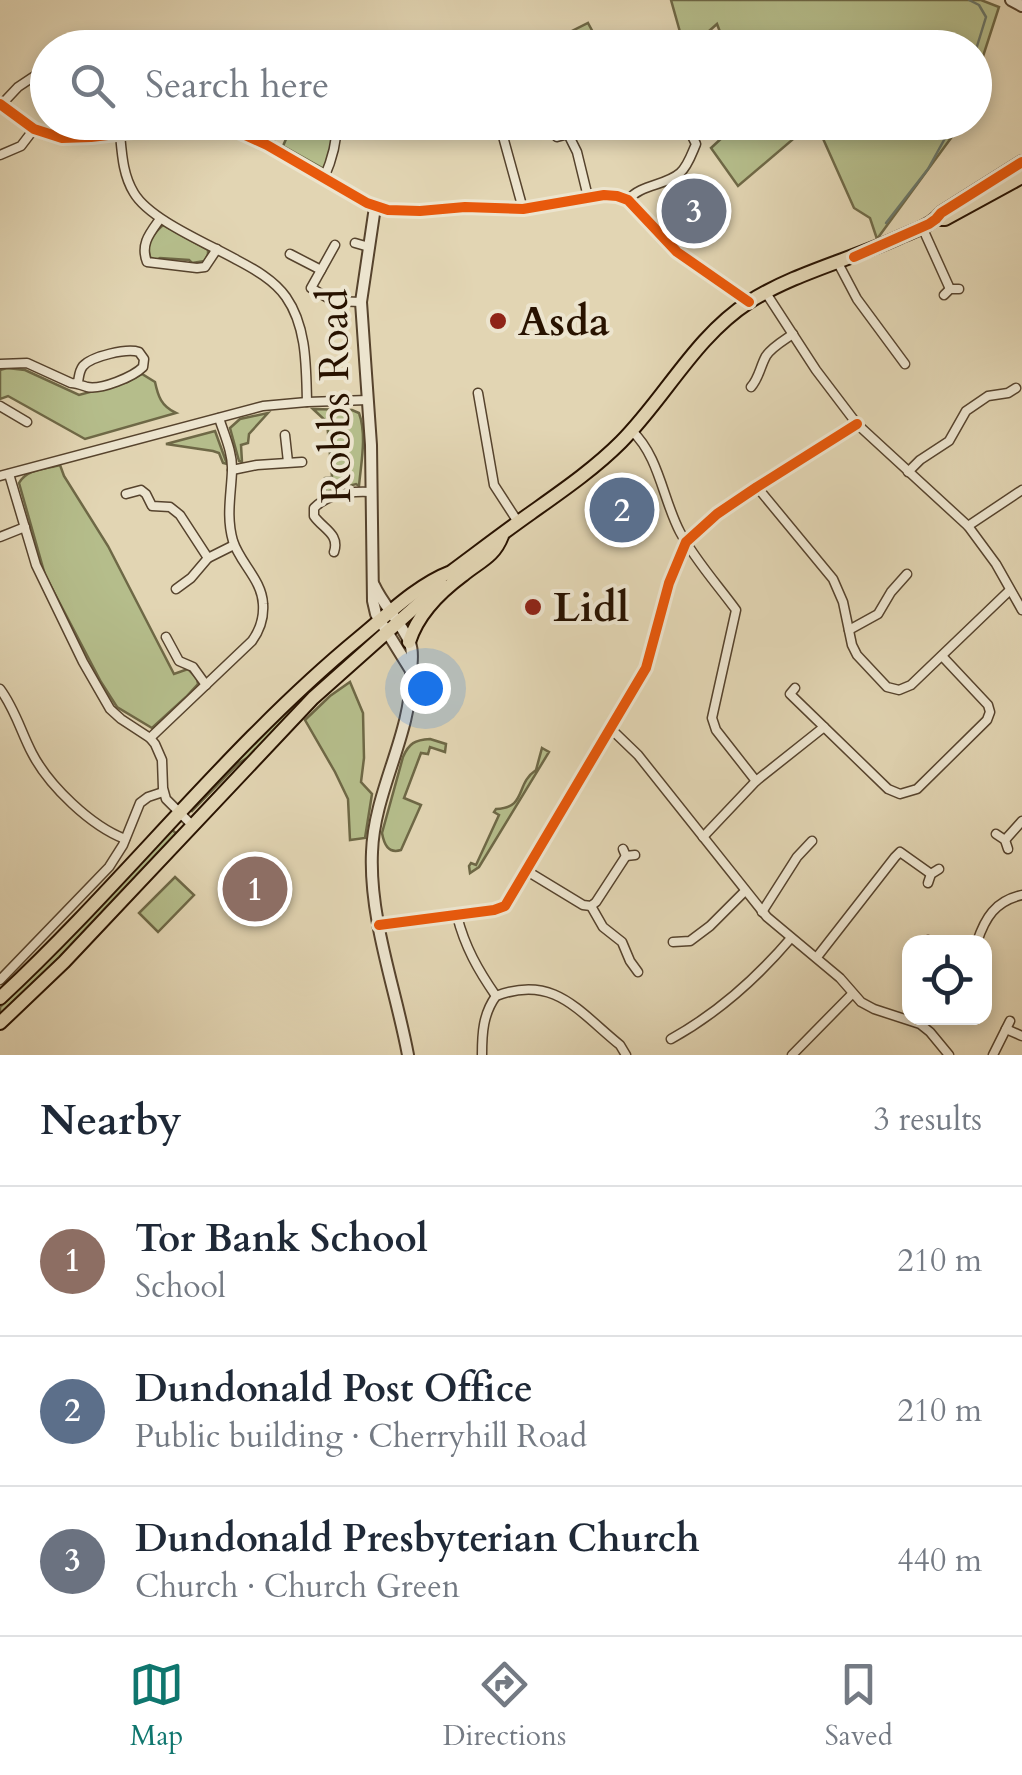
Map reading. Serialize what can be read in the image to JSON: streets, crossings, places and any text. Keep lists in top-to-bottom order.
{
  "streets": {
    "street": ["Robbs Road"]
  },
  "places": ["Asda", "Lidl"],
  "page": {
    "search": "Search here",
    "pins": ["3", "2", "1"],
    "heading": ["Nearby", "3 results"],
    "list": [
      {
        "mark": "1",
        "name": "Tor Bank School",
        "note": "School",
        "value": "210 m"
      },
      {
        "mark": "2",
        "name": "Dundonald Post Office",
        "note": "Public building · Cherryhill Road",
        "value": "210 m"
      },
      {
        "mark": "3",
        "name": "Dundonald Presbyterian Church",
        "note": "Church · Church Green",
        "value": "440 m"
      }
    ],
    "nav": ["Map", "Directions", "Saved"]
  }
}
